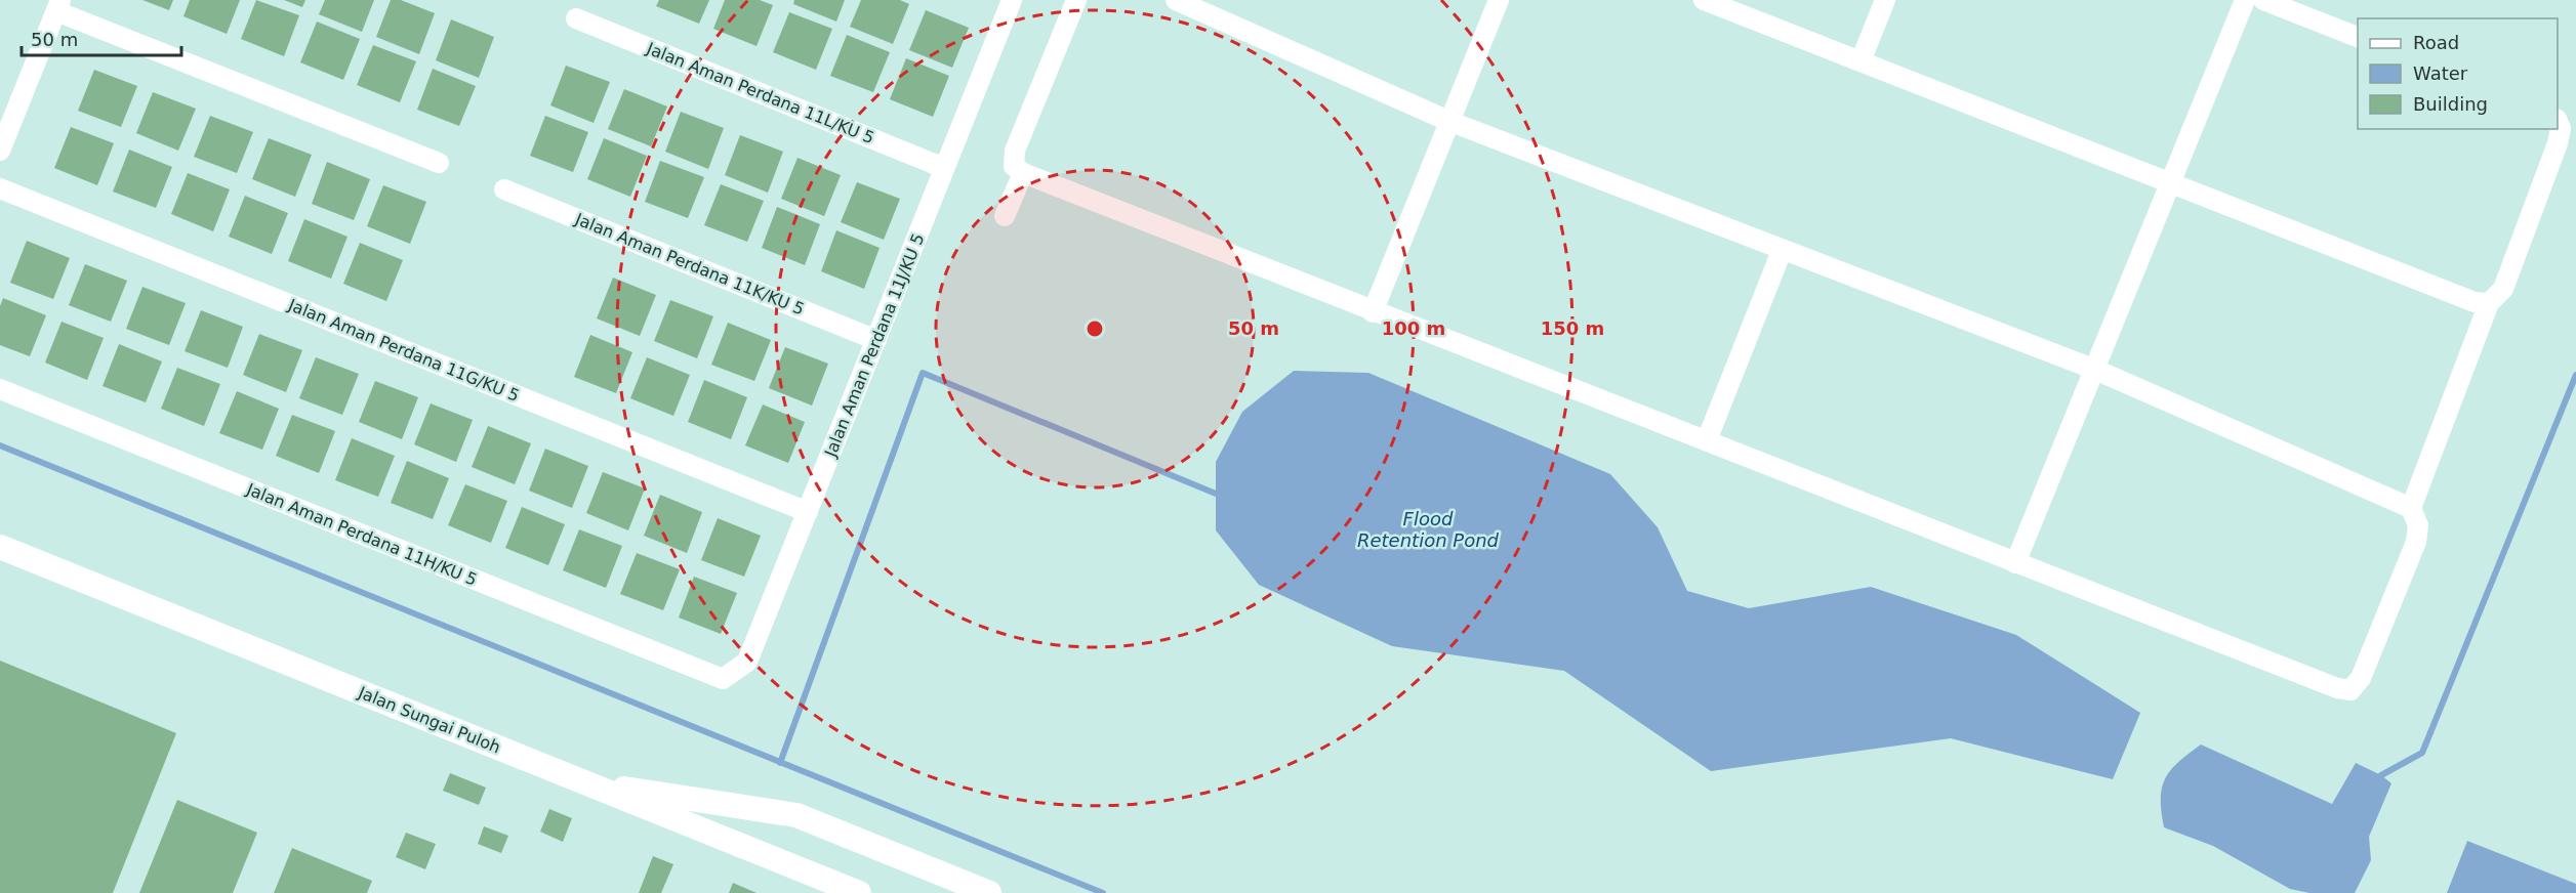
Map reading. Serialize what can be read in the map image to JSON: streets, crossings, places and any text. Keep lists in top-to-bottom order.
{
  "streets": {
    "street": [
      "Jalan Aman Perdana 11L/KU 5",
      "Jalan Aman Perdana 11K/KU 5",
      "Jalan Aman Perdana 11J/KU 5",
      "Jalan Aman Perdana 11G/KU 5",
      "Jalan Aman Perdana 11H/KU 5",
      "Jalan Sungai Puloh"
    ]
  },
  "crossings": [
    ["Jalan Aman Perdana 11L/KU 5", "Jalan Aman Perdana 11J/KU 5"],
    ["Jalan Aman Perdana 11K/KU 5", "Jalan Aman Perdana 11J/KU 5"],
    ["Jalan Aman Perdana 11J/KU 5", "Jalan Aman Perdana 11G/KU 5"],
    ["Jalan Aman Perdana 11J/KU 5", "Jalan Aman Perdana 11H/KU 5"]
  ],
  "water": ["Flood Retention Pond"],
  "legend": ["Road", "Water", "Building"],
  "scale_bar": "50 m",
  "rings": ["50 m", "100 m", "150 m"]
}
